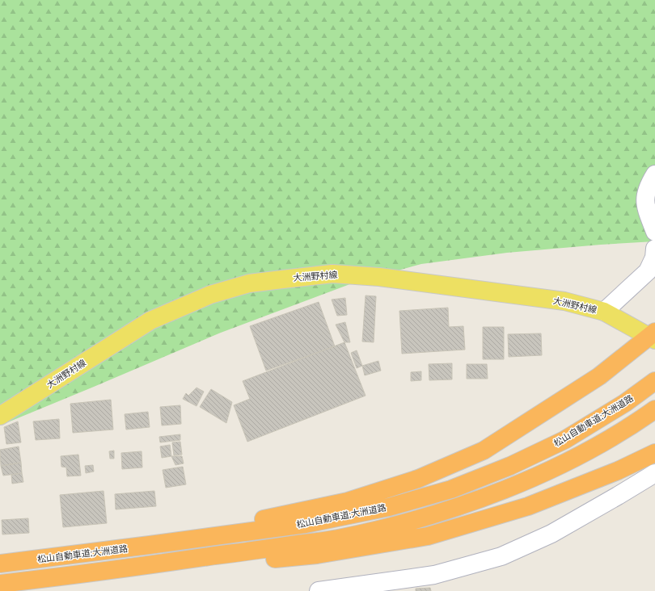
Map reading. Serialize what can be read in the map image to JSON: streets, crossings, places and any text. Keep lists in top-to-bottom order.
{
  "streets": {
    "highway": ["松山自動車道;大洲道路"],
    "main road": ["大洲野村線"]
  }
}
